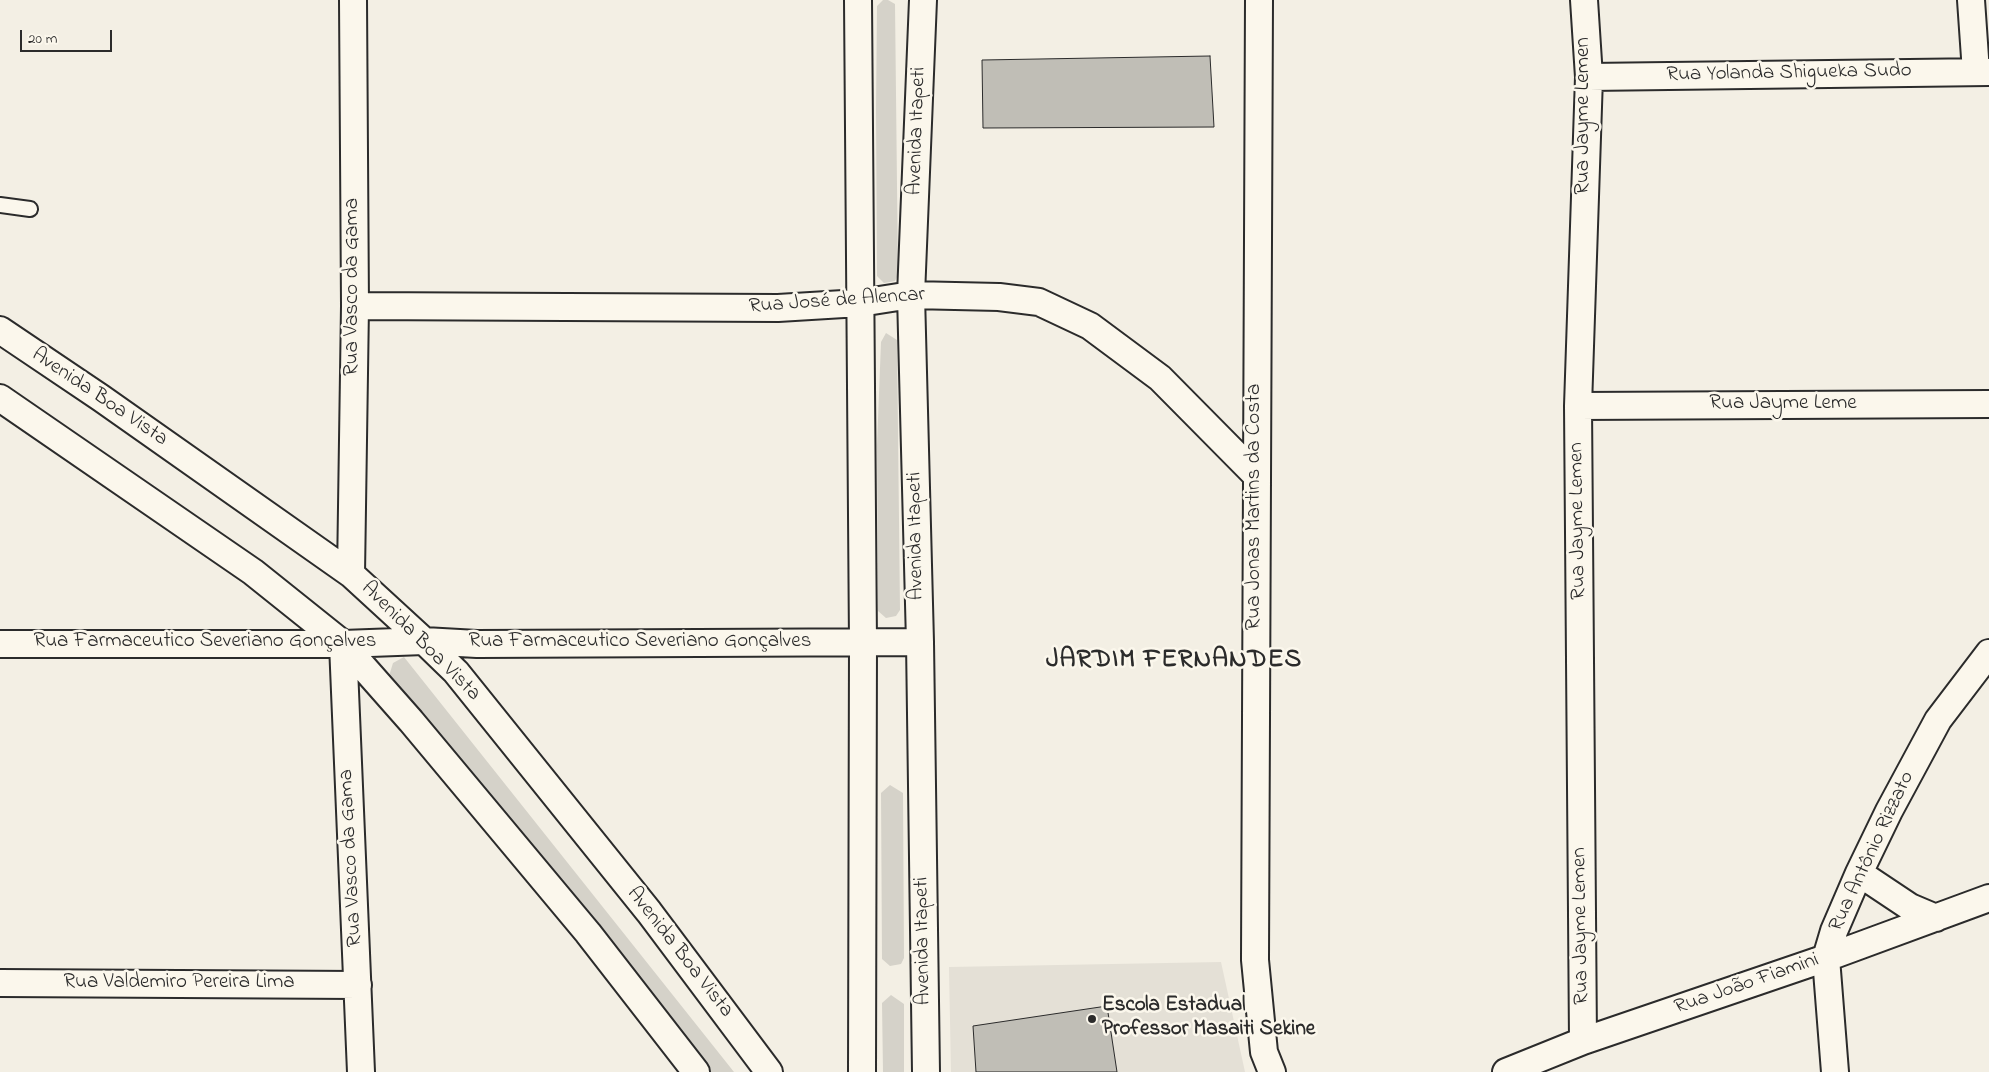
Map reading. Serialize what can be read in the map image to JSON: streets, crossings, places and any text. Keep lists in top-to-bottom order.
{
  "streets": {
    "street": [
      "Rua Yolanda Shigueka Sudo",
      "Rua Jayme Lemen",
      "Avenida Itapeti",
      "Rua Vasco da Gama",
      "Rua José de Alencar",
      "Avenida Boa Vista",
      "Rua Jayme Leme",
      "Rua Jonas Martins da Costa",
      "Rua Farmaceutico Severiano Gonçalves",
      "Rua Antônio Rizzato",
      "Rua Valdemiro Pereira Lima",
      "Rua João Fiamini"
    ]
  },
  "crossings": [
    ["Rua Yolanda Shigueka Sudo", "Rua Jayme Lemen"],
    ["Rua Jayme Lemen", "Rua Jayme Leme"],
    ["Rua Jayme Lemen", "Rua João Fiamini"],
    ["Avenida Itapeti", "Rua José de Alencar"],
    ["Avenida Itapeti", "Rua Farmaceutico Severiano Gonçalves"],
    ["Rua Vasco da Gama", "Rua José de Alencar"],
    ["Rua Vasco da Gama", "Avenida Boa Vista"],
    ["Rua Vasco da Gama", "Rua Farmaceutico Severiano Gonçalves"],
    ["Rua Vasco da Gama", "Rua Valdemiro Pereira Lima"],
    ["Rua José de Alencar", "Rua Jonas Martins da Costa"],
    ["Avenida Boa Vista", "Rua Farmaceutico Severiano Gonçalves"],
    ["Rua Antônio Rizzato", "Rua João Fiamini"]
  ],
  "districts": ["JARDIM FERNANDES"],
  "places": ["Escola Estadual Professor Masaiti Sekine"],
  "scale_bar": "20 m"
}
